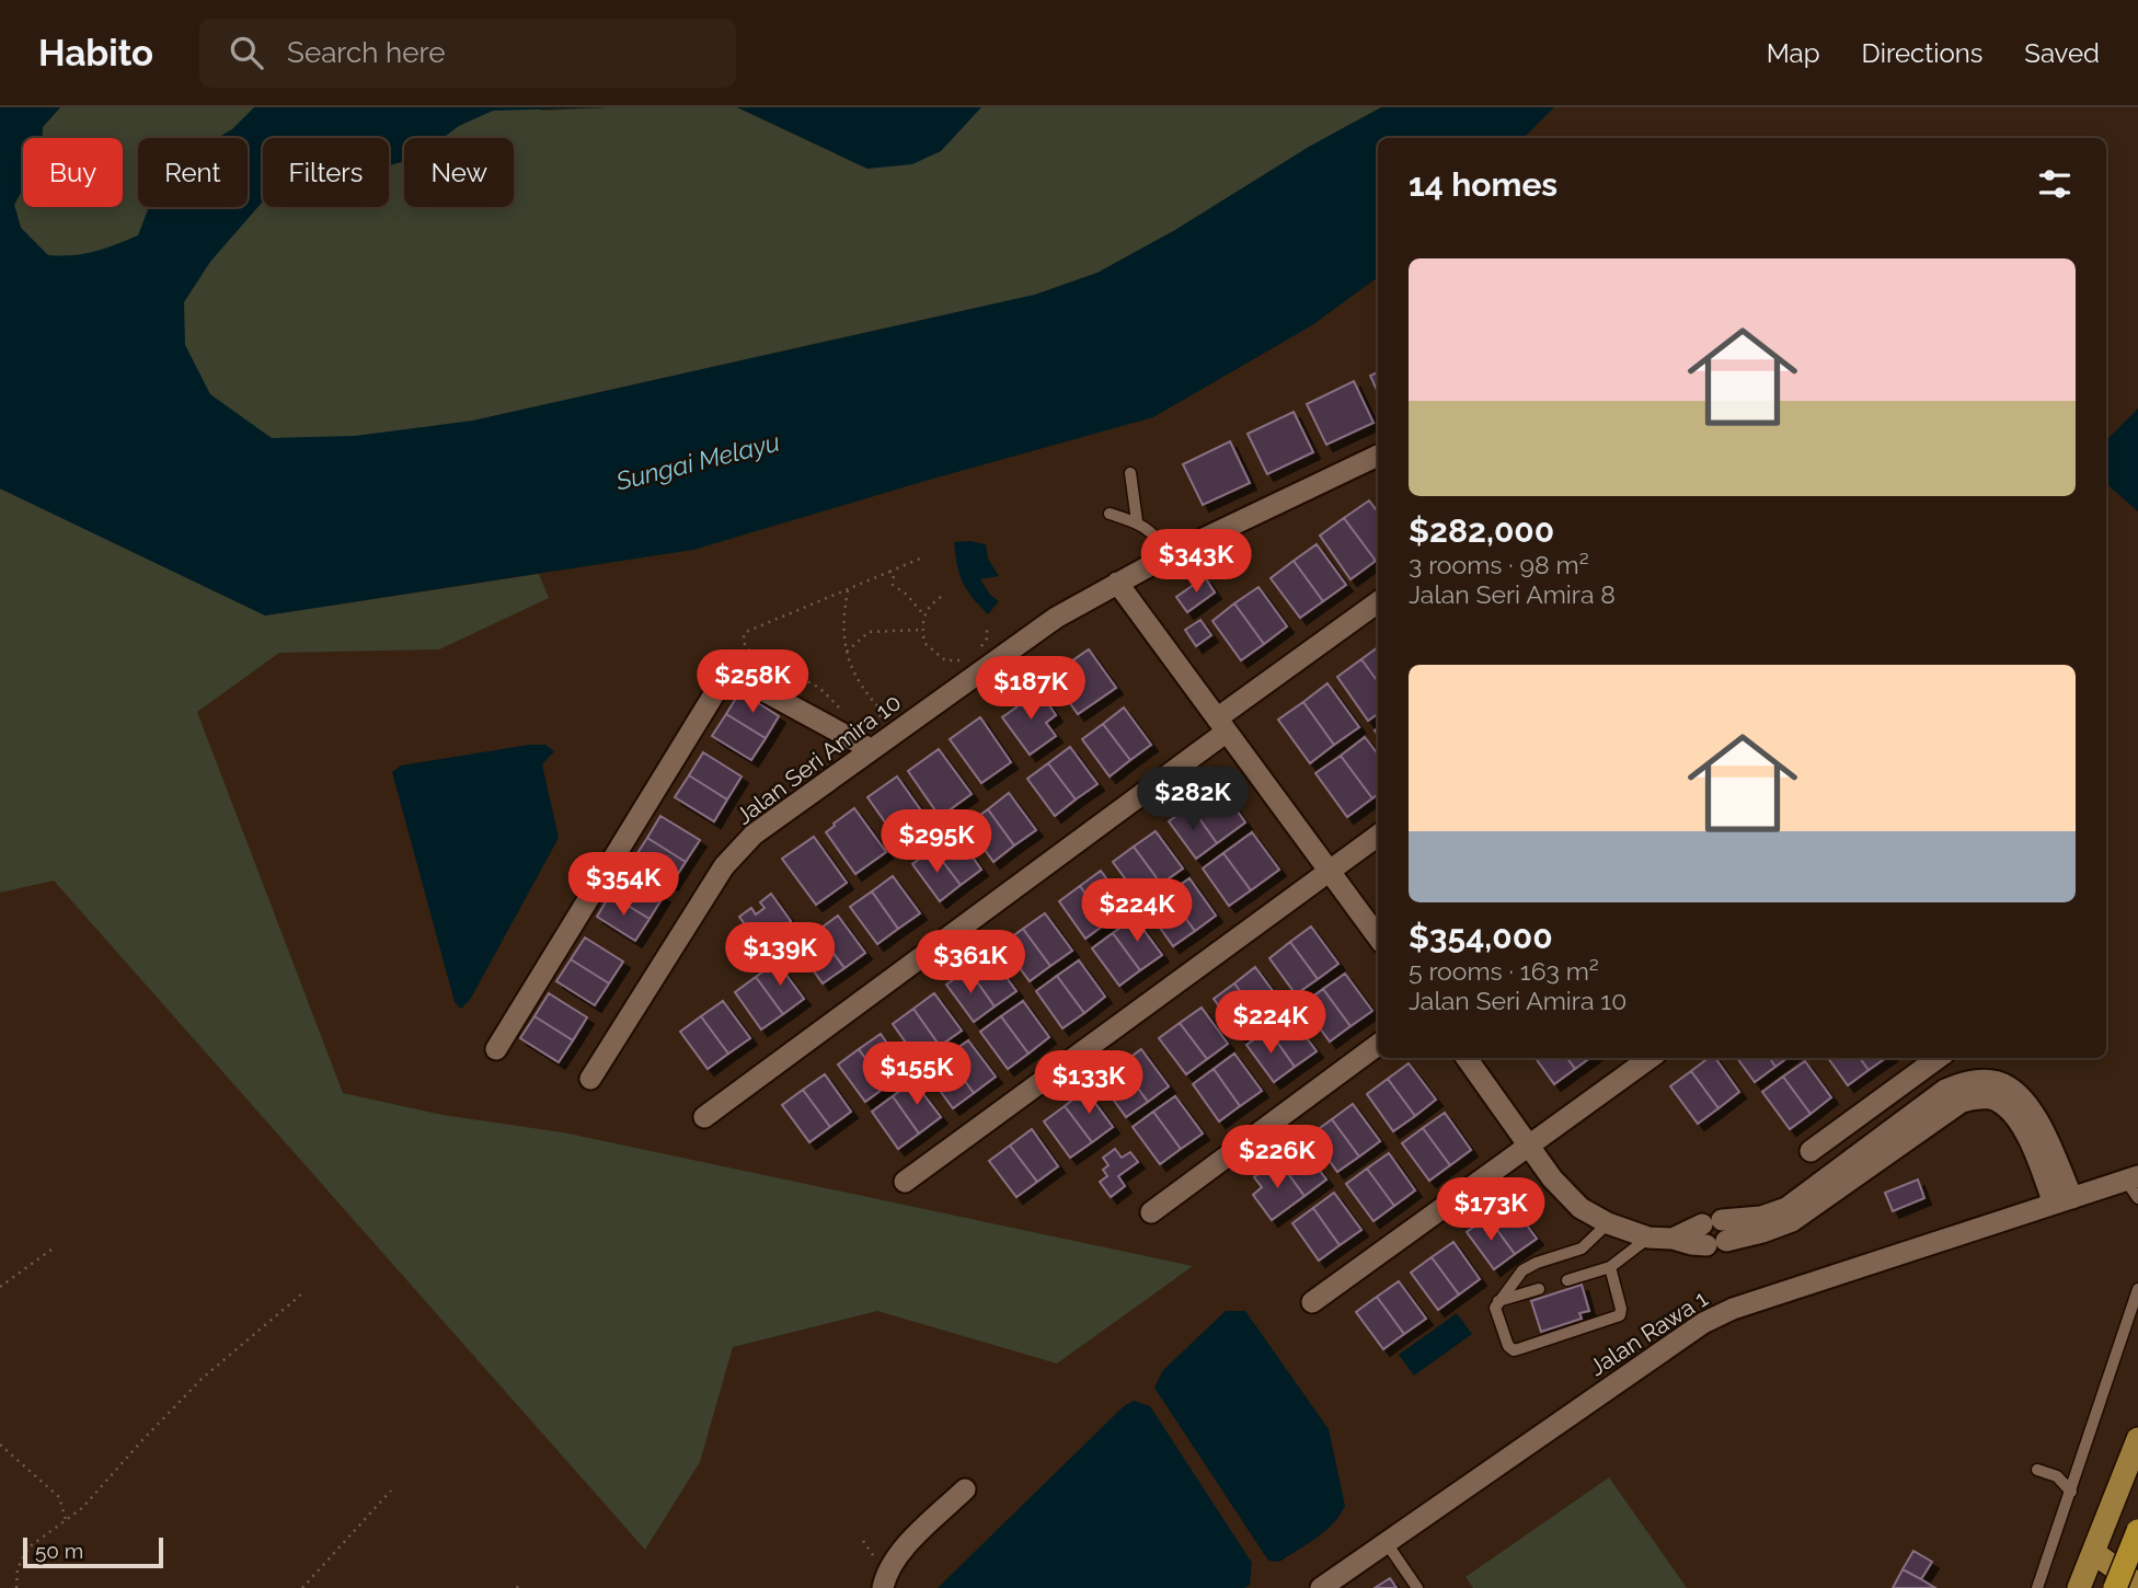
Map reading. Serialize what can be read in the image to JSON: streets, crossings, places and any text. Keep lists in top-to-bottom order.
{
  "streets": {
    "street": ["Jalan Seri Amira 10", "Jalan Rawa 1"]
  },
  "water": ["Sungai Melayu"],
  "scale_bar": "50 m",
  "page": {
    "header": "Habito",
    "search": "Search here",
    "nav": ["Map", "Directions", "Saved"],
    "chip": [
      "Buy",
      "Rent",
      "Filters",
      "New"
    ],
    "heading": "14 homes",
    "list": [
      {
        "name": "$282,000",
        "note": "3 rooms · 98 m² · Jalan Seri Amira 8"
      },
      {
        "name": "$354,000",
        "note": "5 rooms · 163 m² · Jalan Seri Amira 10"
      }
    ],
    "price": [
      "$343K",
      "$258K",
      "$187K",
      "$282K",
      "$295K",
      "$354K",
      "$224K",
      "$139K",
      "$361K",
      "$224K",
      "$155K",
      "$133K",
      "$226K",
      "$173K"
    ],
    "scale": "50 m"
  }
}
